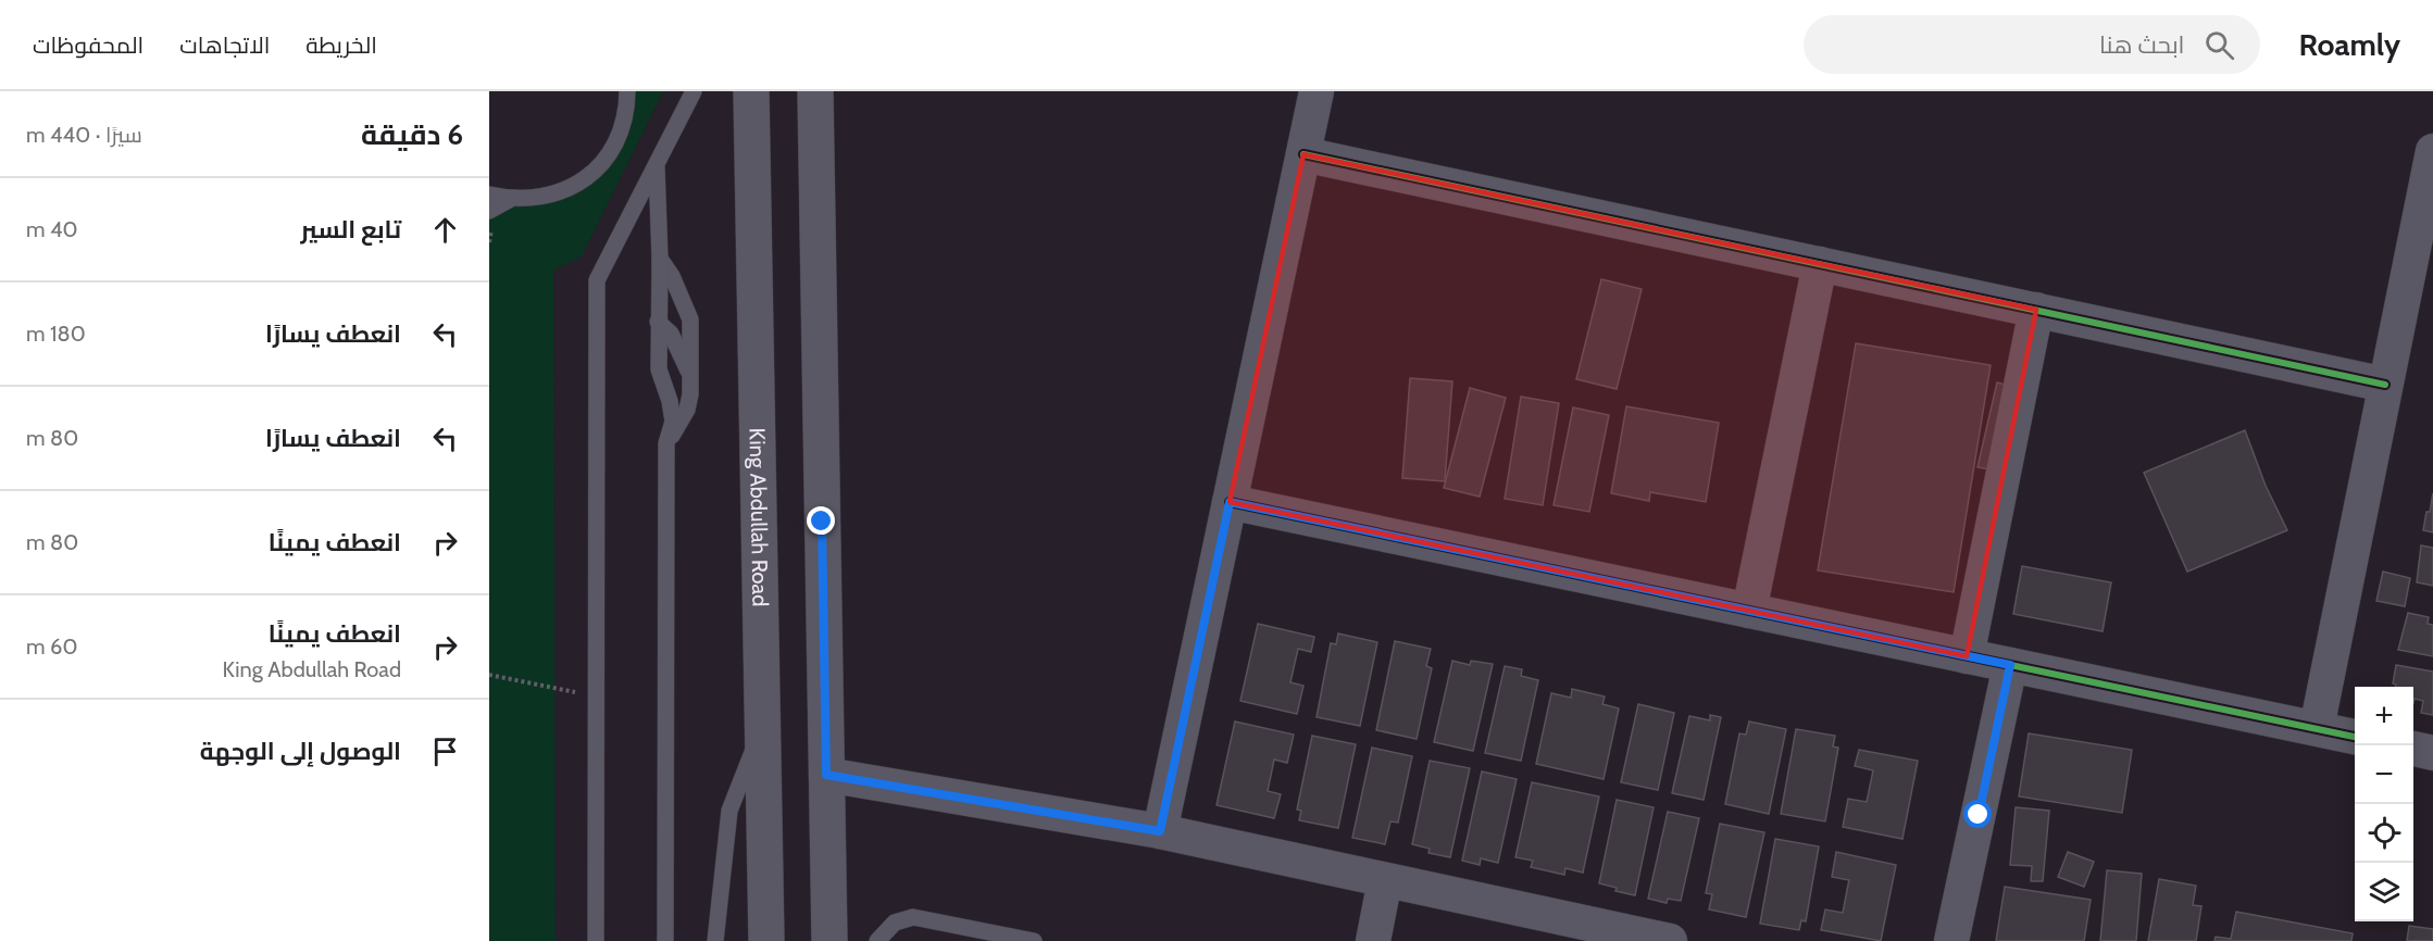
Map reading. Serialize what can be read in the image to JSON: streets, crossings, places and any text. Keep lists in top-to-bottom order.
{
  "streets": {
    "street": ["King Abdullah Road"]
  },
  "page": {
    "header": "Roamly",
    "search": "ابحث هنا",
    "nav": ["الخريطة", "الاتجاهات", "المحفوظات"],
    "heading": ["6 دقيقة", "سيرًا · 440 m"],
    "list": [
      ["تابع السير", "40 m"],
      ["انعطف يسارًا", "180 m"],
      ["انعطف يسارًا", "80 m"],
      ["انعطف يمينًا", "80 m"],
      ["انعطف يمينًا", "King Abdullah Road", "60 m"],
      "الوصول إلى الوجهة"
    ],
    "map_buttons": ["+", "−"]
  }
}
